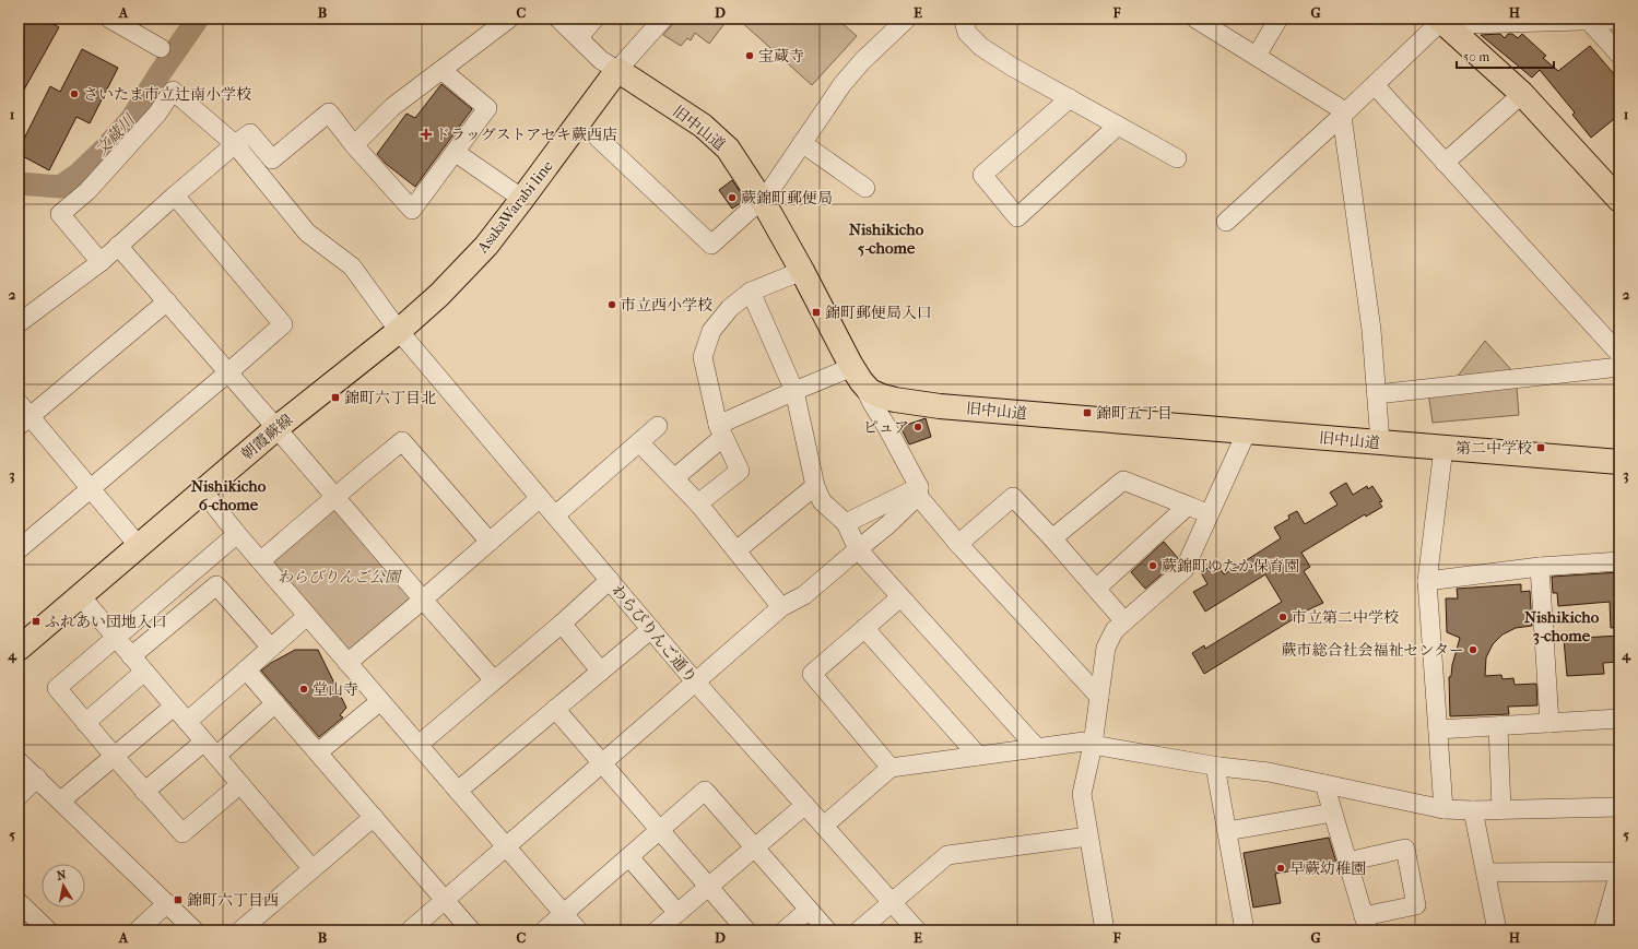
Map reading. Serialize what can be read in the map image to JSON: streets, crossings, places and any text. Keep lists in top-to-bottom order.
{
  "streets": {
    "main road": ["旧中山道", "AsakaWarabi line", "朝霞蕨線"],
    "street": ["わらびりんご通り"]
  },
  "crossings": [
    ["旧中山道", "AsakaWarabi line"],
    ["AsakaWarabi line", "朝霞蕨線"],
    ["AsakaWarabi line", "わらびりんご通り"],
    ["朝霞蕨線", "わらびりんご通り"]
  ],
  "districts": ["Nishikicho 5-chome", "Nishikicho 6-chome", "Nishikicho 3-chome"],
  "water": ["文蔵川"],
  "parks": ["わらびりんご公園"],
  "places": {
    "other": [
      "宝蔵寺",
      "さいたま市立辻南小学校",
      "蕨錦町郵便局",
      "市立西小学校",
      "ピュア",
      "蕨錦町ゆたか保育園",
      "市立第二中学校",
      "蕨市総合社会福祉センター",
      "堂山寺",
      "早蕨幼稚園"
    ],
    "health": ["ドラッグストアセキ蕨西店"],
    "transit": [
      "錦町郵便局入口",
      "錦町六丁目北",
      "錦町五丁目",
      "第二中学校",
      "ふれあい団地入口",
      "錦町六丁目西"
    ]
  },
  "scale_bar": "50 m",
  "north": "top",
  "grid": {
    "columns": [
      "A",
      "B",
      "C",
      "D",
      "E",
      "F",
      "G",
      "H"
    ],
    "rows": [
      "1",
      "2",
      "3",
      "4",
      "5"
    ]
  }
}
